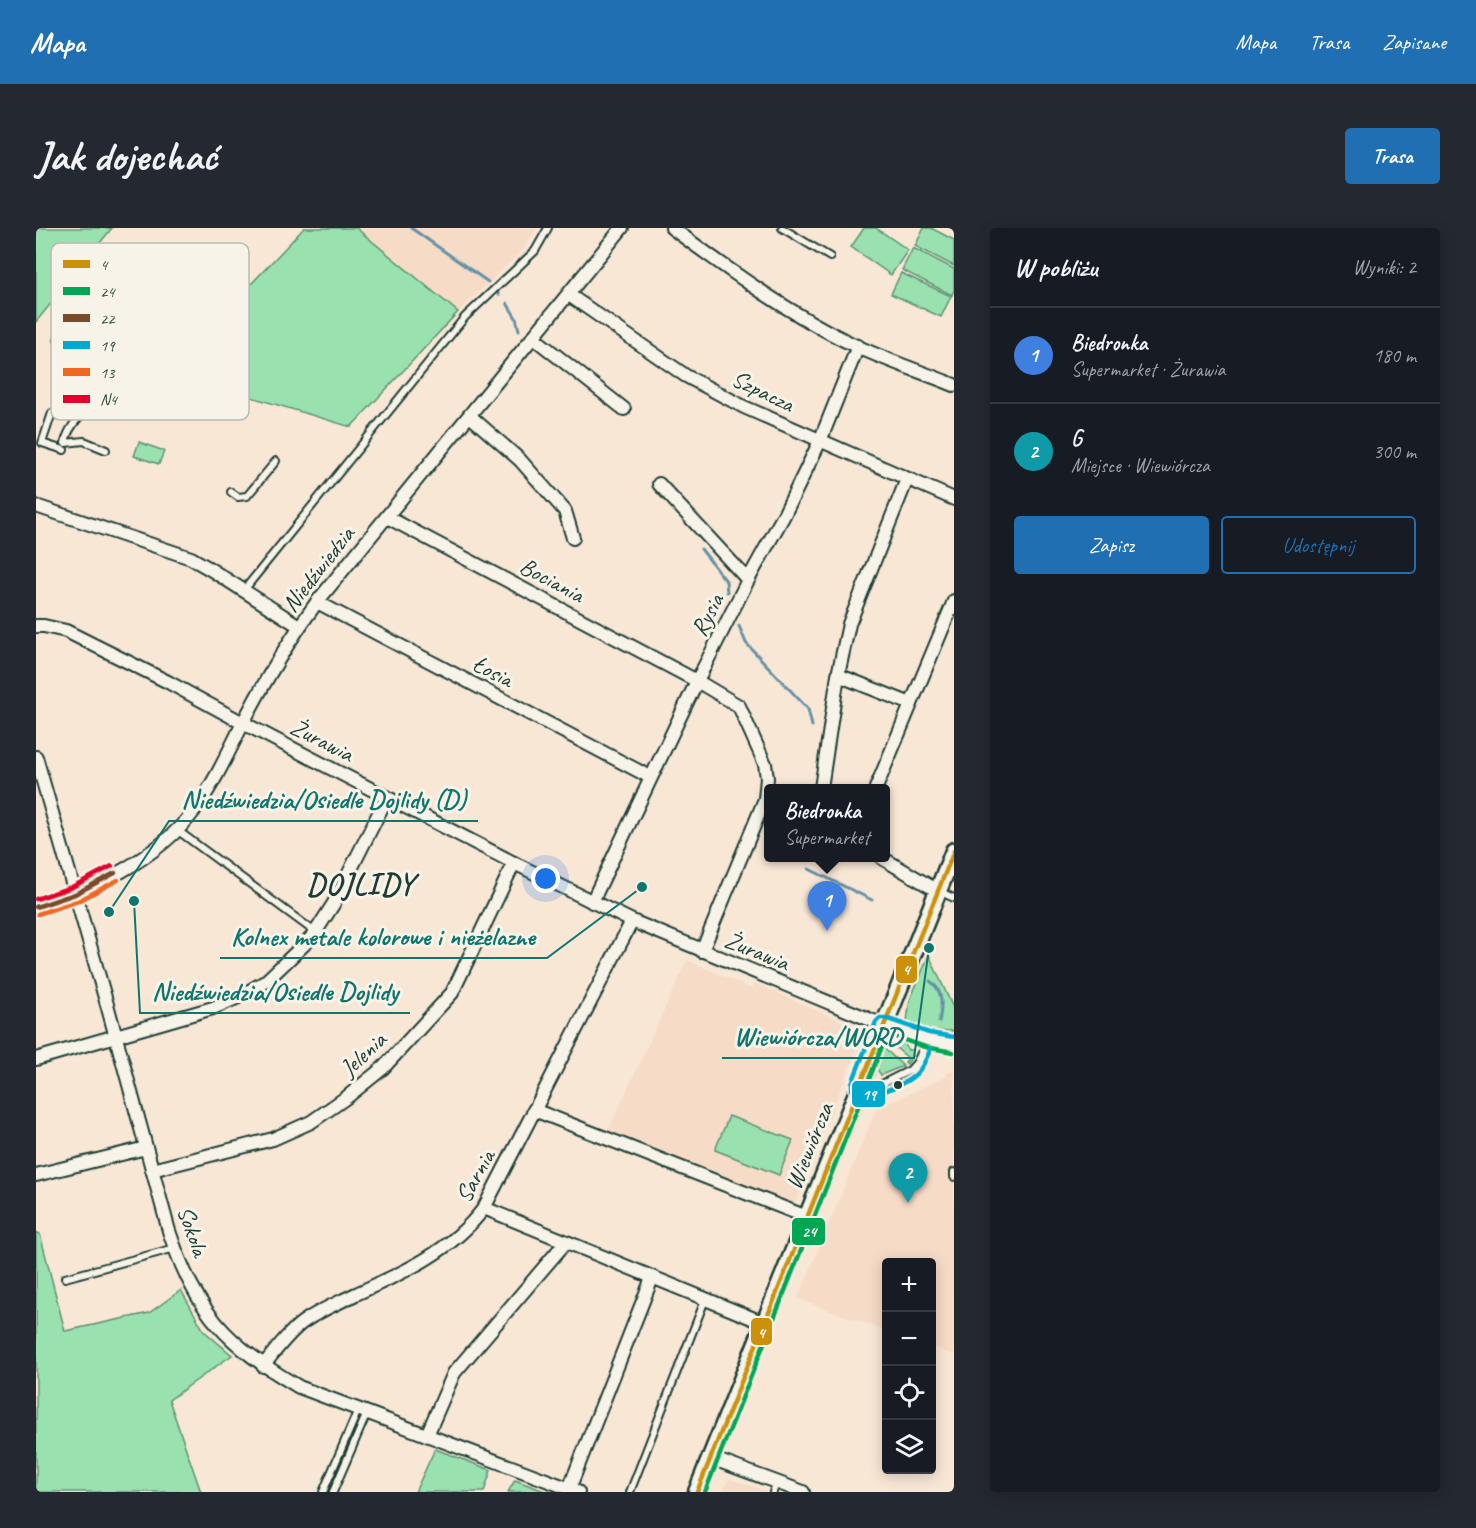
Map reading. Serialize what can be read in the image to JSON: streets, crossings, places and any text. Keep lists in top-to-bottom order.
{
  "streets": {
    "street": [
      "Szpacza",
      "Niedźwiedzia",
      "Bociania",
      "Rysia",
      "Łosia",
      "Żurawia",
      "Jelenia",
      "Wiewiórcza",
      "Sarnia",
      "Sokola"
    ]
  },
  "crossings": [
    ["Szpacza", "Niedźwiedzia"],
    ["Szpacza", "Rysia"],
    ["Niedźwiedzia", "Bociania"],
    ["Niedźwiedzia", "Łosia"],
    ["Niedźwiedzia", "Żurawia"],
    ["Niedźwiedzia", "Sokola"],
    ["Bociania", "Rysia"],
    ["Bociania", "Żurawia"],
    ["Rysia", "Łosia"],
    ["Rysia", "Żurawia"],
    ["Żurawia", "Jelenia"],
    ["Żurawia", "Wiewiórcza"],
    ["Żurawia", "Sarnia"],
    ["Jelenia", "Sokola"],
    ["Sarnia", "Sokola"]
  ],
  "districts": ["DOJLIDY"],
  "places": [
    "Kolnex metale kolorowe i nieżelazne",
    "Niedźwiedzia/Osiedle Dojlidy",
    "Niedźwiedzia/Osiedle Dojlidy (D)",
    "Wiewiórcza/WORD"
  ],
  "lines": [
    "transit line 4",
    "transit line N4",
    "transit line 22",
    "transit line 13",
    "transit line 19",
    "transit line 24"
  ],
  "legend": [
    "4",
    "24",
    "22",
    "19",
    "13",
    "N4"
  ],
  "page": {
    "header": "Mapa",
    "nav": ["Mapa", "Trasa", "Zapisane"],
    "buttons": [
      "Trasa",
      ["Zapisz", "Udostępnij"]
    ],
    "title": "Jak dojechać",
    "heading": ["W pobliżu", "Wyniki: 2"],
    "list": [
      {
        "mark": "1",
        "name": "Biedronka",
        "note": "Supermarket · Żurawia",
        "value": "180 m"
      },
      {
        "mark": "2",
        "name": "G",
        "note": "Miejsce · Wiewiórcza",
        "value": "300 m"
      }
    ],
    "popup": ["Biedronka", "Supermarket"],
    "pins": ["1", "2"],
    "map_buttons": ["+", "−"]
  }
}
